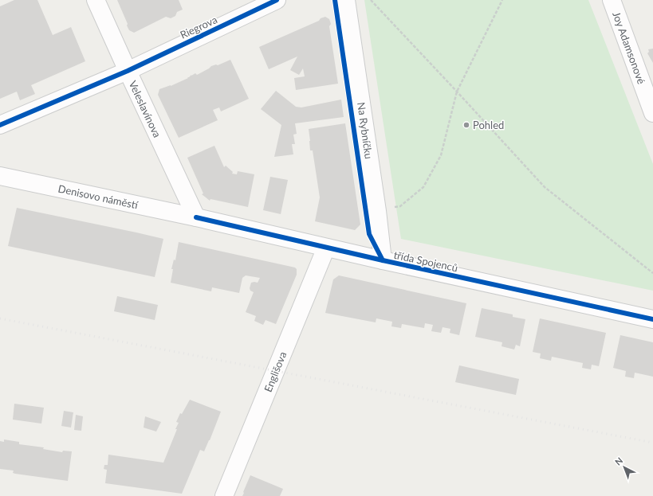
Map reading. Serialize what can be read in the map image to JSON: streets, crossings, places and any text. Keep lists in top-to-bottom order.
{
  "streets": {
    "street": [
      "Riegrova",
      "Joy Adamsonové",
      "Veleslavínova",
      "Na Rybníčku",
      "Denisovo náměstí",
      "třída Spojenců",
      "Englišova"
    ]
  },
  "crossings": [
    ["Riegrova", "Veleslavínova"],
    ["Veleslavínova", "Denisovo náměstí"],
    ["Veleslavínova", "třída Spojenců"],
    ["Na Rybníčku", "třída Spojenců"],
    ["Denisovo náměstí", "třída Spojenců"],
    ["třída Spojenců", "Englišova"]
  ],
  "places": ["Pohled"],
  "north": "top left"
}
